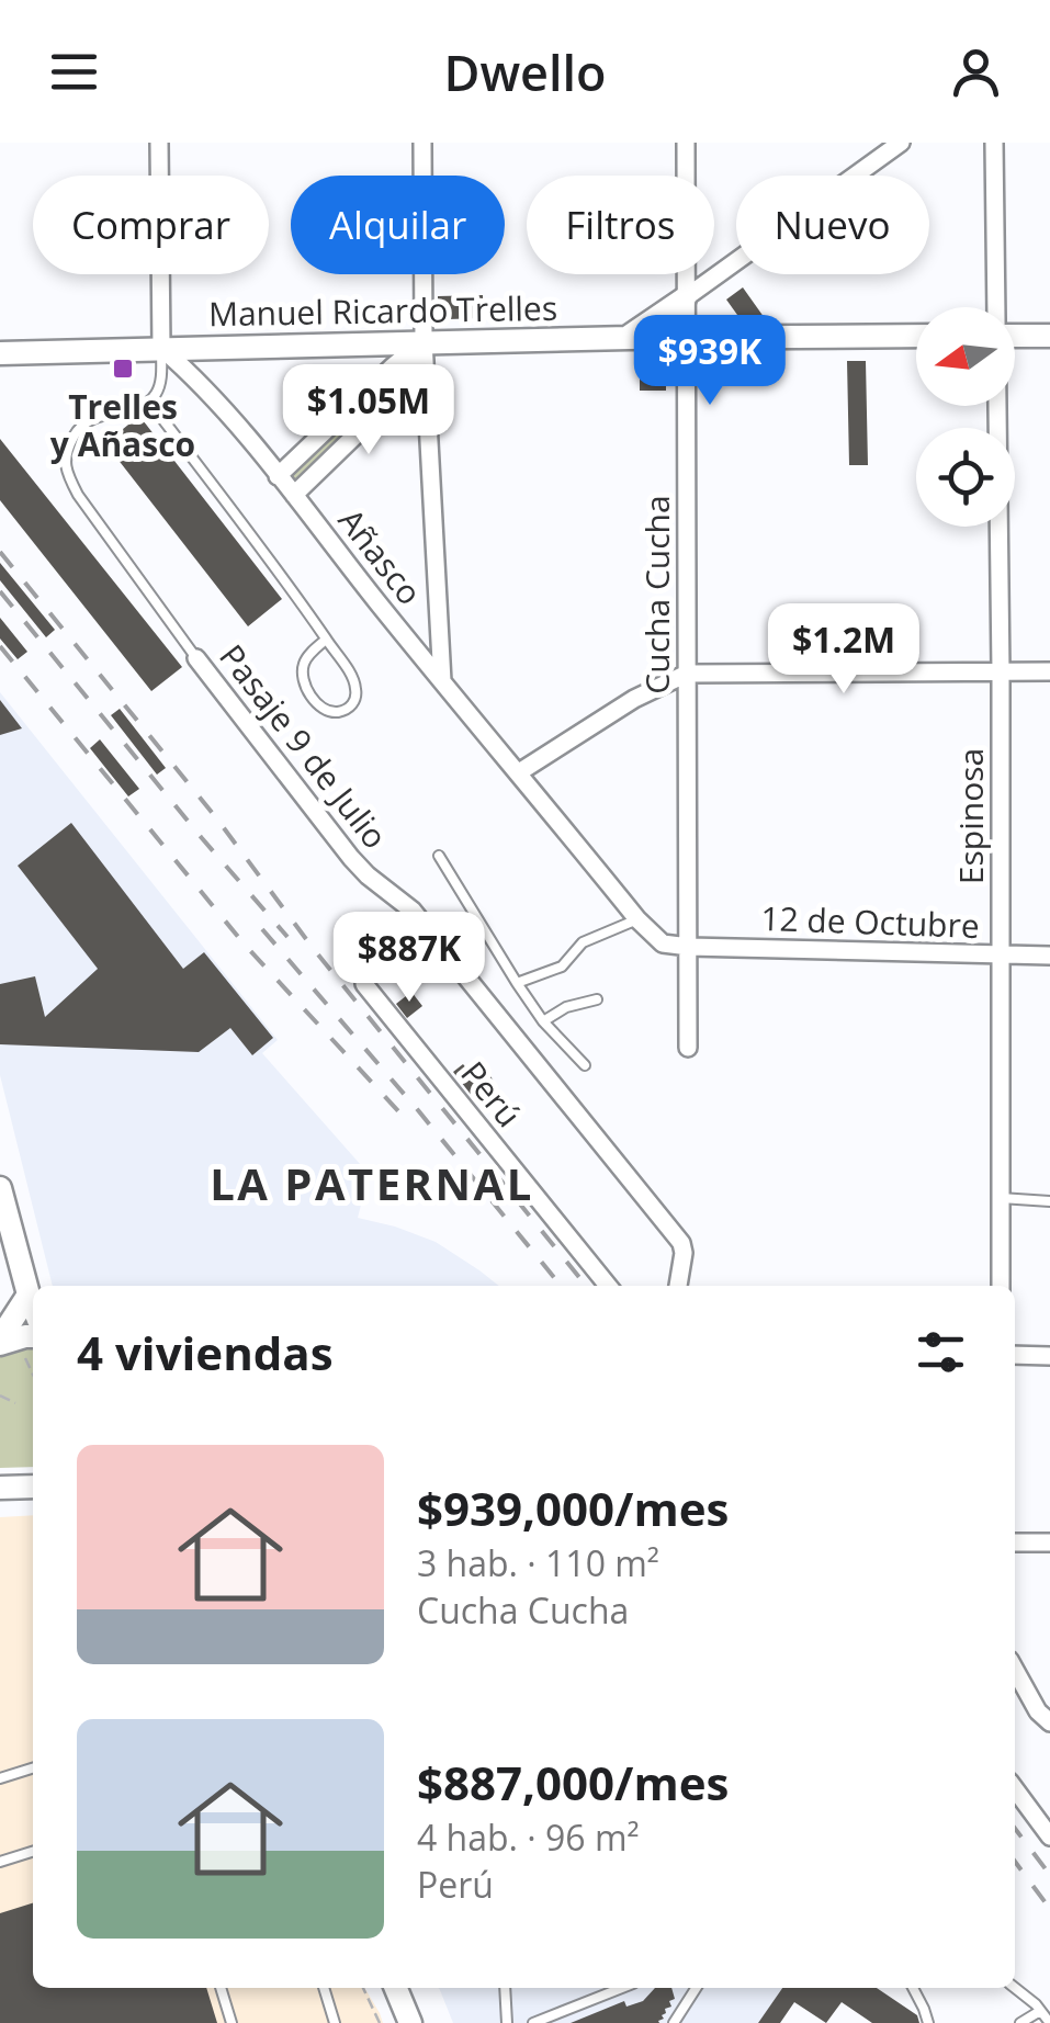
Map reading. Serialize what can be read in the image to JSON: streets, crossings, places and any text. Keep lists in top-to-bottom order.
{
  "streets": {
    "main road": ["Manuel Ricardo Trelles"],
    "street": [
      "Añasco",
      "Cucha Cucha",
      "Pasaje 9 de Julio",
      "Espinosa",
      "12 de Octubre",
      "Perú"
    ]
  },
  "crossings": [
    ["Manuel Ricardo Trelles", "Añasco"],
    ["Manuel Ricardo Trelles", "Cucha Cucha"],
    ["Añasco", "Cucha Cucha"],
    ["Añasco", "12 de Octubre"],
    ["Cucha Cucha", "12 de Octubre"],
    ["Espinosa", "12 de Octubre"]
  ],
  "districts": ["LA PATERNAL"],
  "places": {
    "transit": ["Trelles y Añasco"]
  },
  "north": "left",
  "page": {
    "header": "Dwello",
    "chip": [
      "Comprar",
      "Alquilar",
      "Filtros",
      "Nuevo"
    ],
    "price": [
      "$939K",
      "$1.05M",
      "$1.2M",
      "$887K"
    ],
    "heading": "4 viviendas",
    "list": [
      {
        "name": "$939,000/mes",
        "note": "3 hab. · 110 m² · Cucha Cucha"
      },
      {
        "name": "$887,000/mes",
        "note": "4 hab. · 96 m² · Perú"
      }
    ]
  }
}
